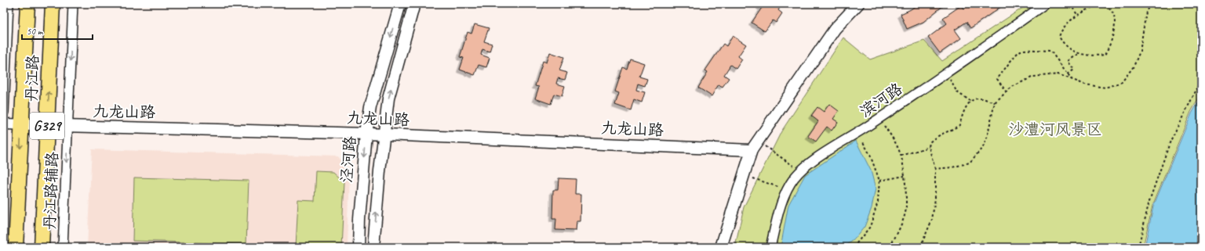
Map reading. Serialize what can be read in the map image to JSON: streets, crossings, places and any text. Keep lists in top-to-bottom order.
{
  "streets": {
    "highway": ["丹江路", "G329"],
    "street": [
      "滨河路",
      "九龙山路",
      "泾河路",
      "丹江路辅路"
    ]
  },
  "crossings": [
    ["丹江路", "九龙山路"],
    ["九龙山路", "泾河路"],
    ["九龙山路", "丹江路辅路"]
  ],
  "parks": ["沙澧河风景区"],
  "scale_bar": "50 m"
}
